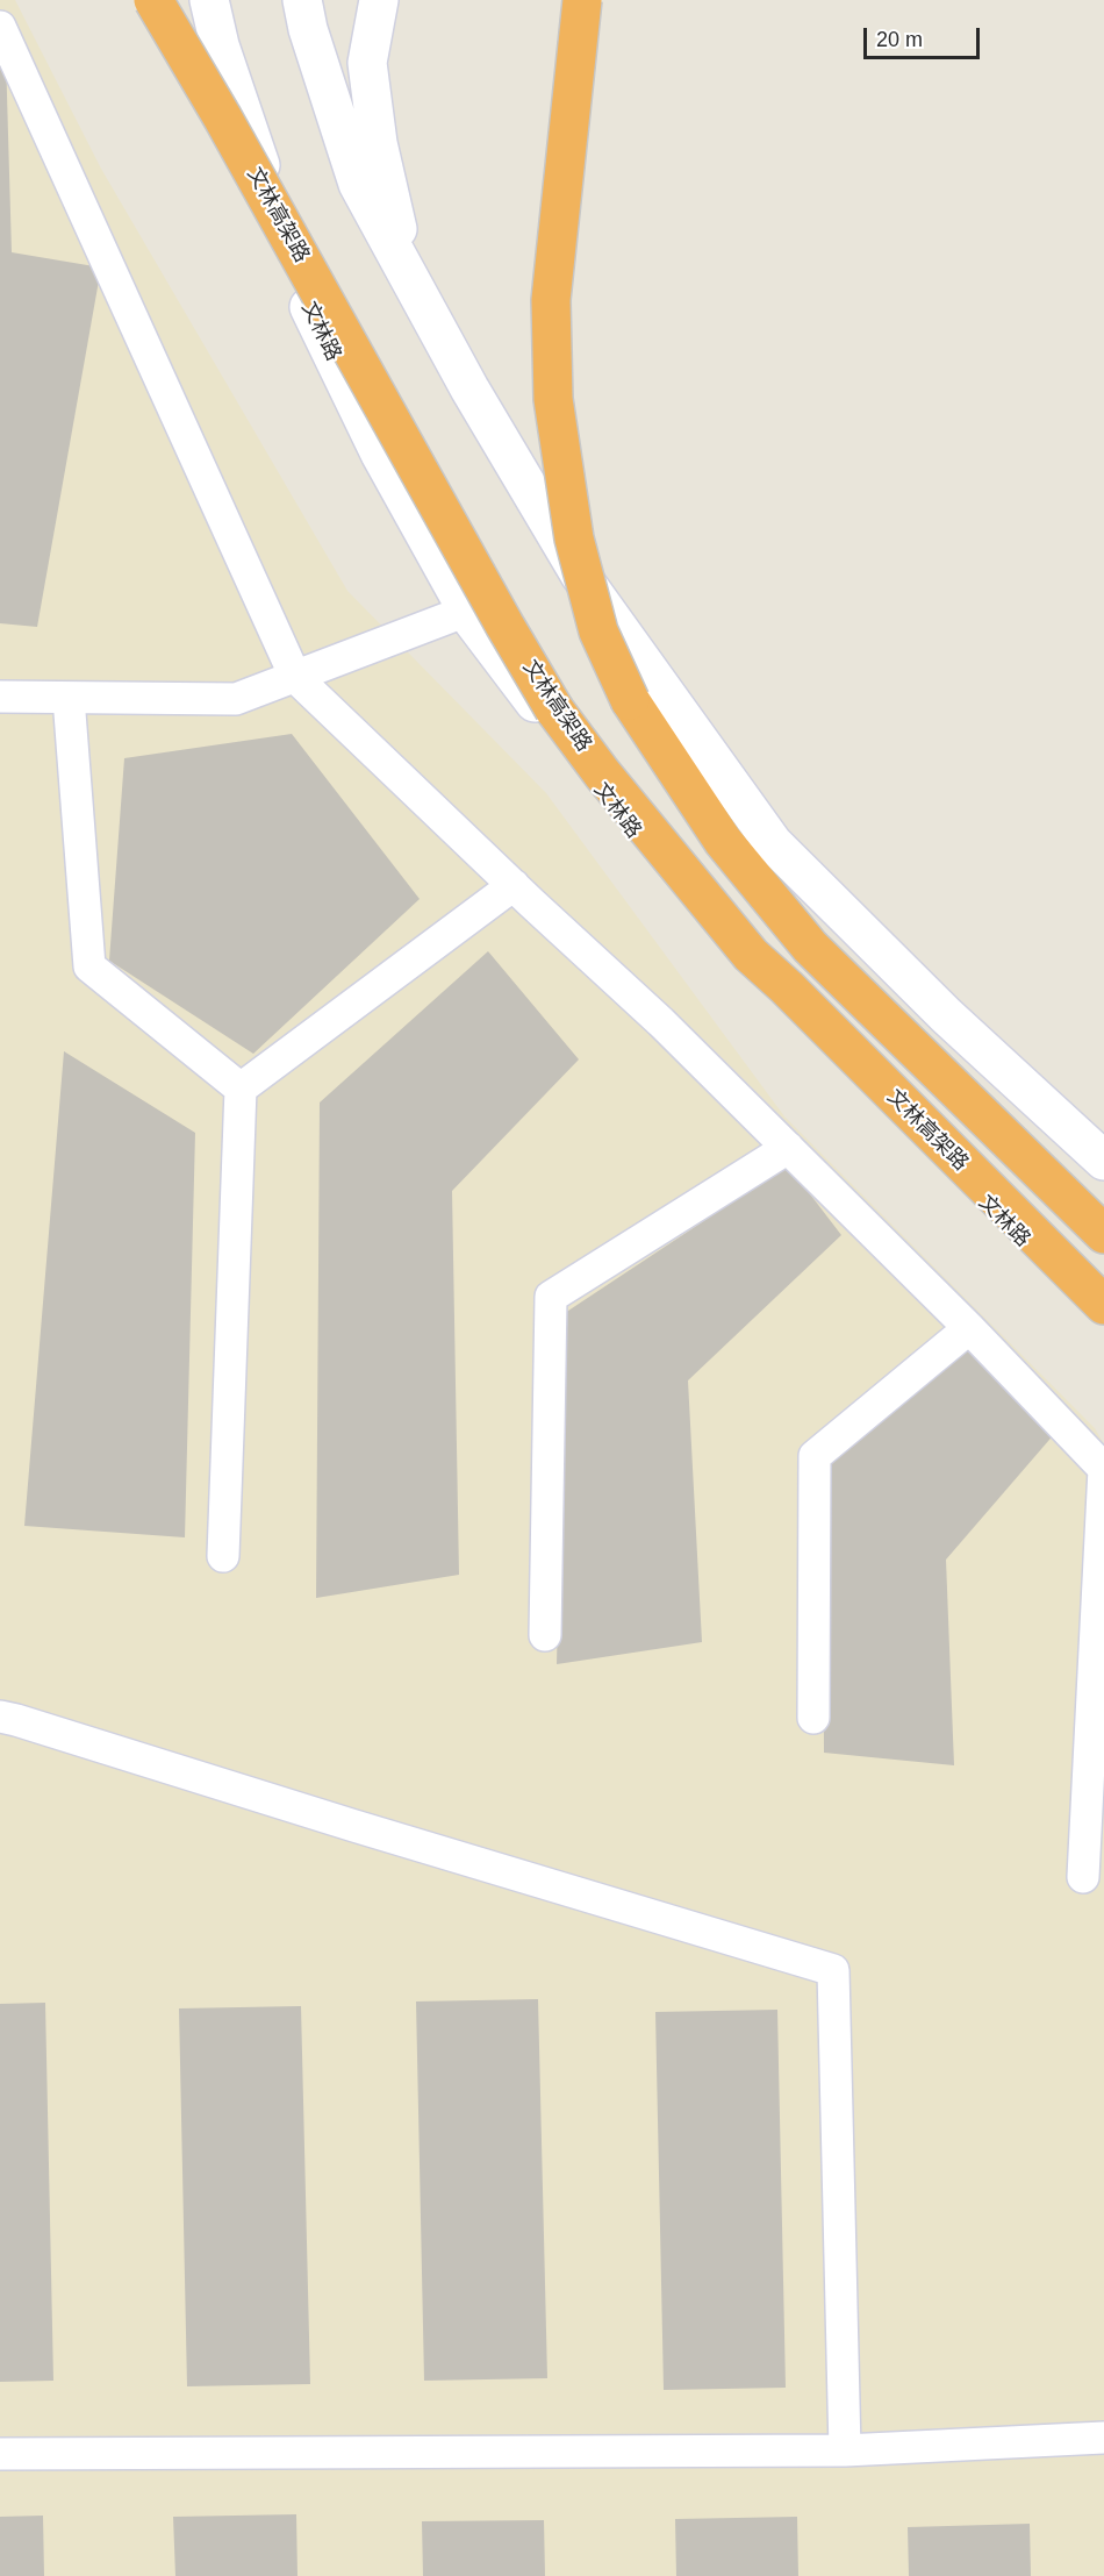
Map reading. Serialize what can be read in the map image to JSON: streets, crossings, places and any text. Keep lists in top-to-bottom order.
{
  "streets": {
    "highway": ["文林高架路"],
    "main road": ["文林路"]
  },
  "scale_bar": "20 m"
}
